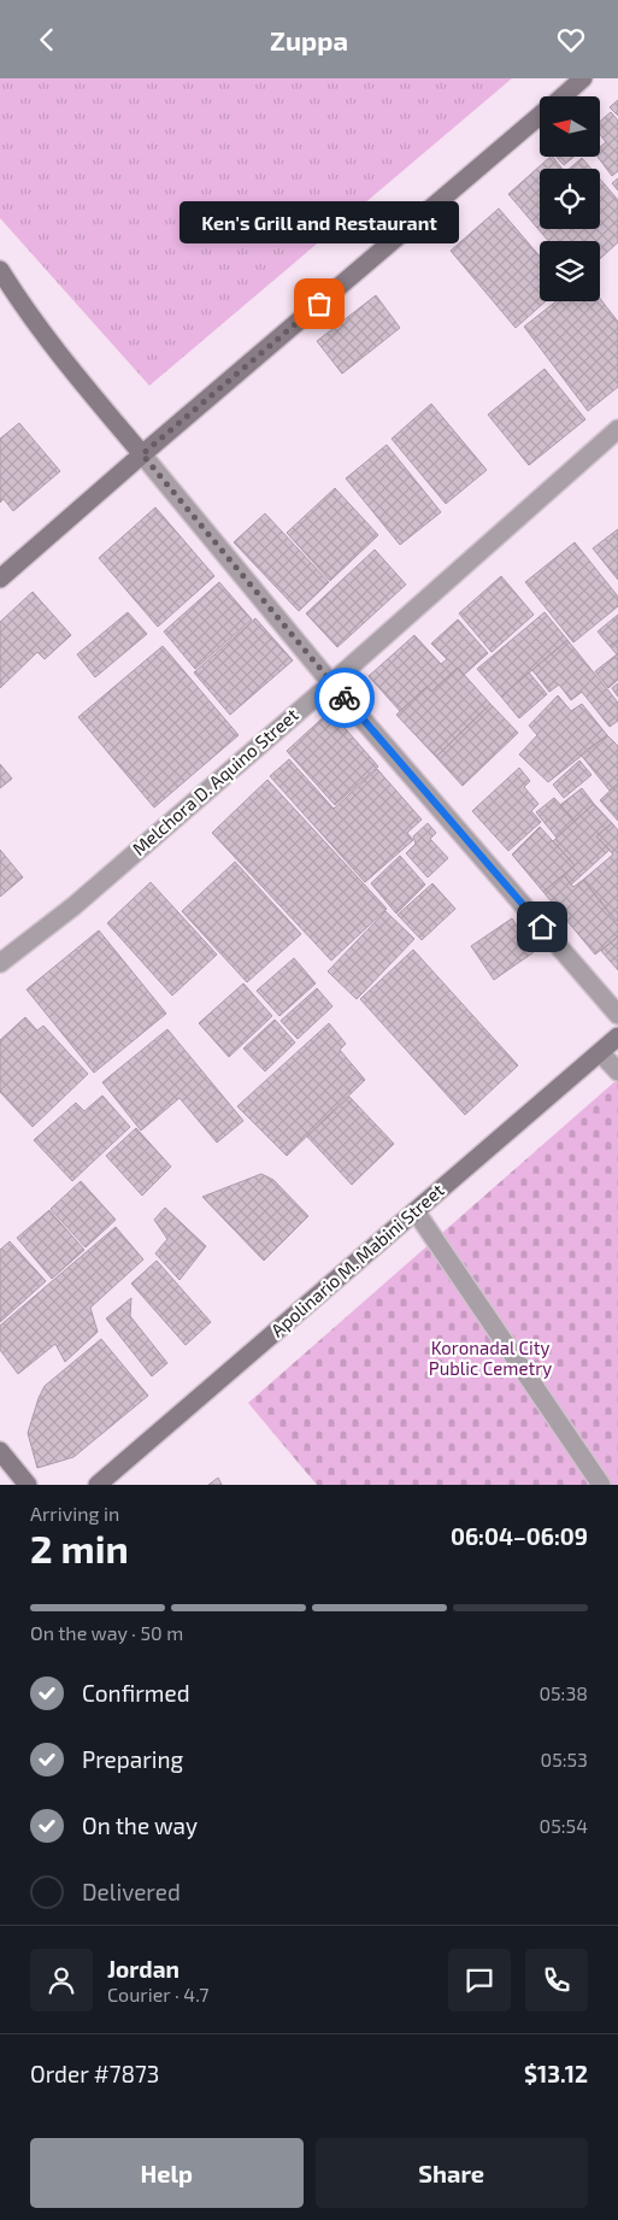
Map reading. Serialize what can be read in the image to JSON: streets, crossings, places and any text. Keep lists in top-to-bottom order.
{
  "streets": {
    "street": ["Melchora D. Aquino Street", "Apolinario M. Mabini Street"]
  },
  "parks": ["Koronadal City Public Cemetry"],
  "places": ["Ken's Grill and Restaurant"],
  "north": "left",
  "page": {
    "header": "Zuppa",
    "bubble": "Ken's Grill and Restaurant",
    "heading": ["2 min", "Arriving in", "06:04–06:09"],
    "panel": [
      "Jordan",
      "Courier · 4.7",
      "Order #7873",
      "$13.12"
    ],
    "bar": "On the way · 50 m",
    "list": [
      ["Confirmed", "05:38"],
      ["Preparing", "05:53"],
      ["On the way", "05:54"],
      "Delivered"
    ],
    "buttons": ["Help", "Share"]
  }
}
